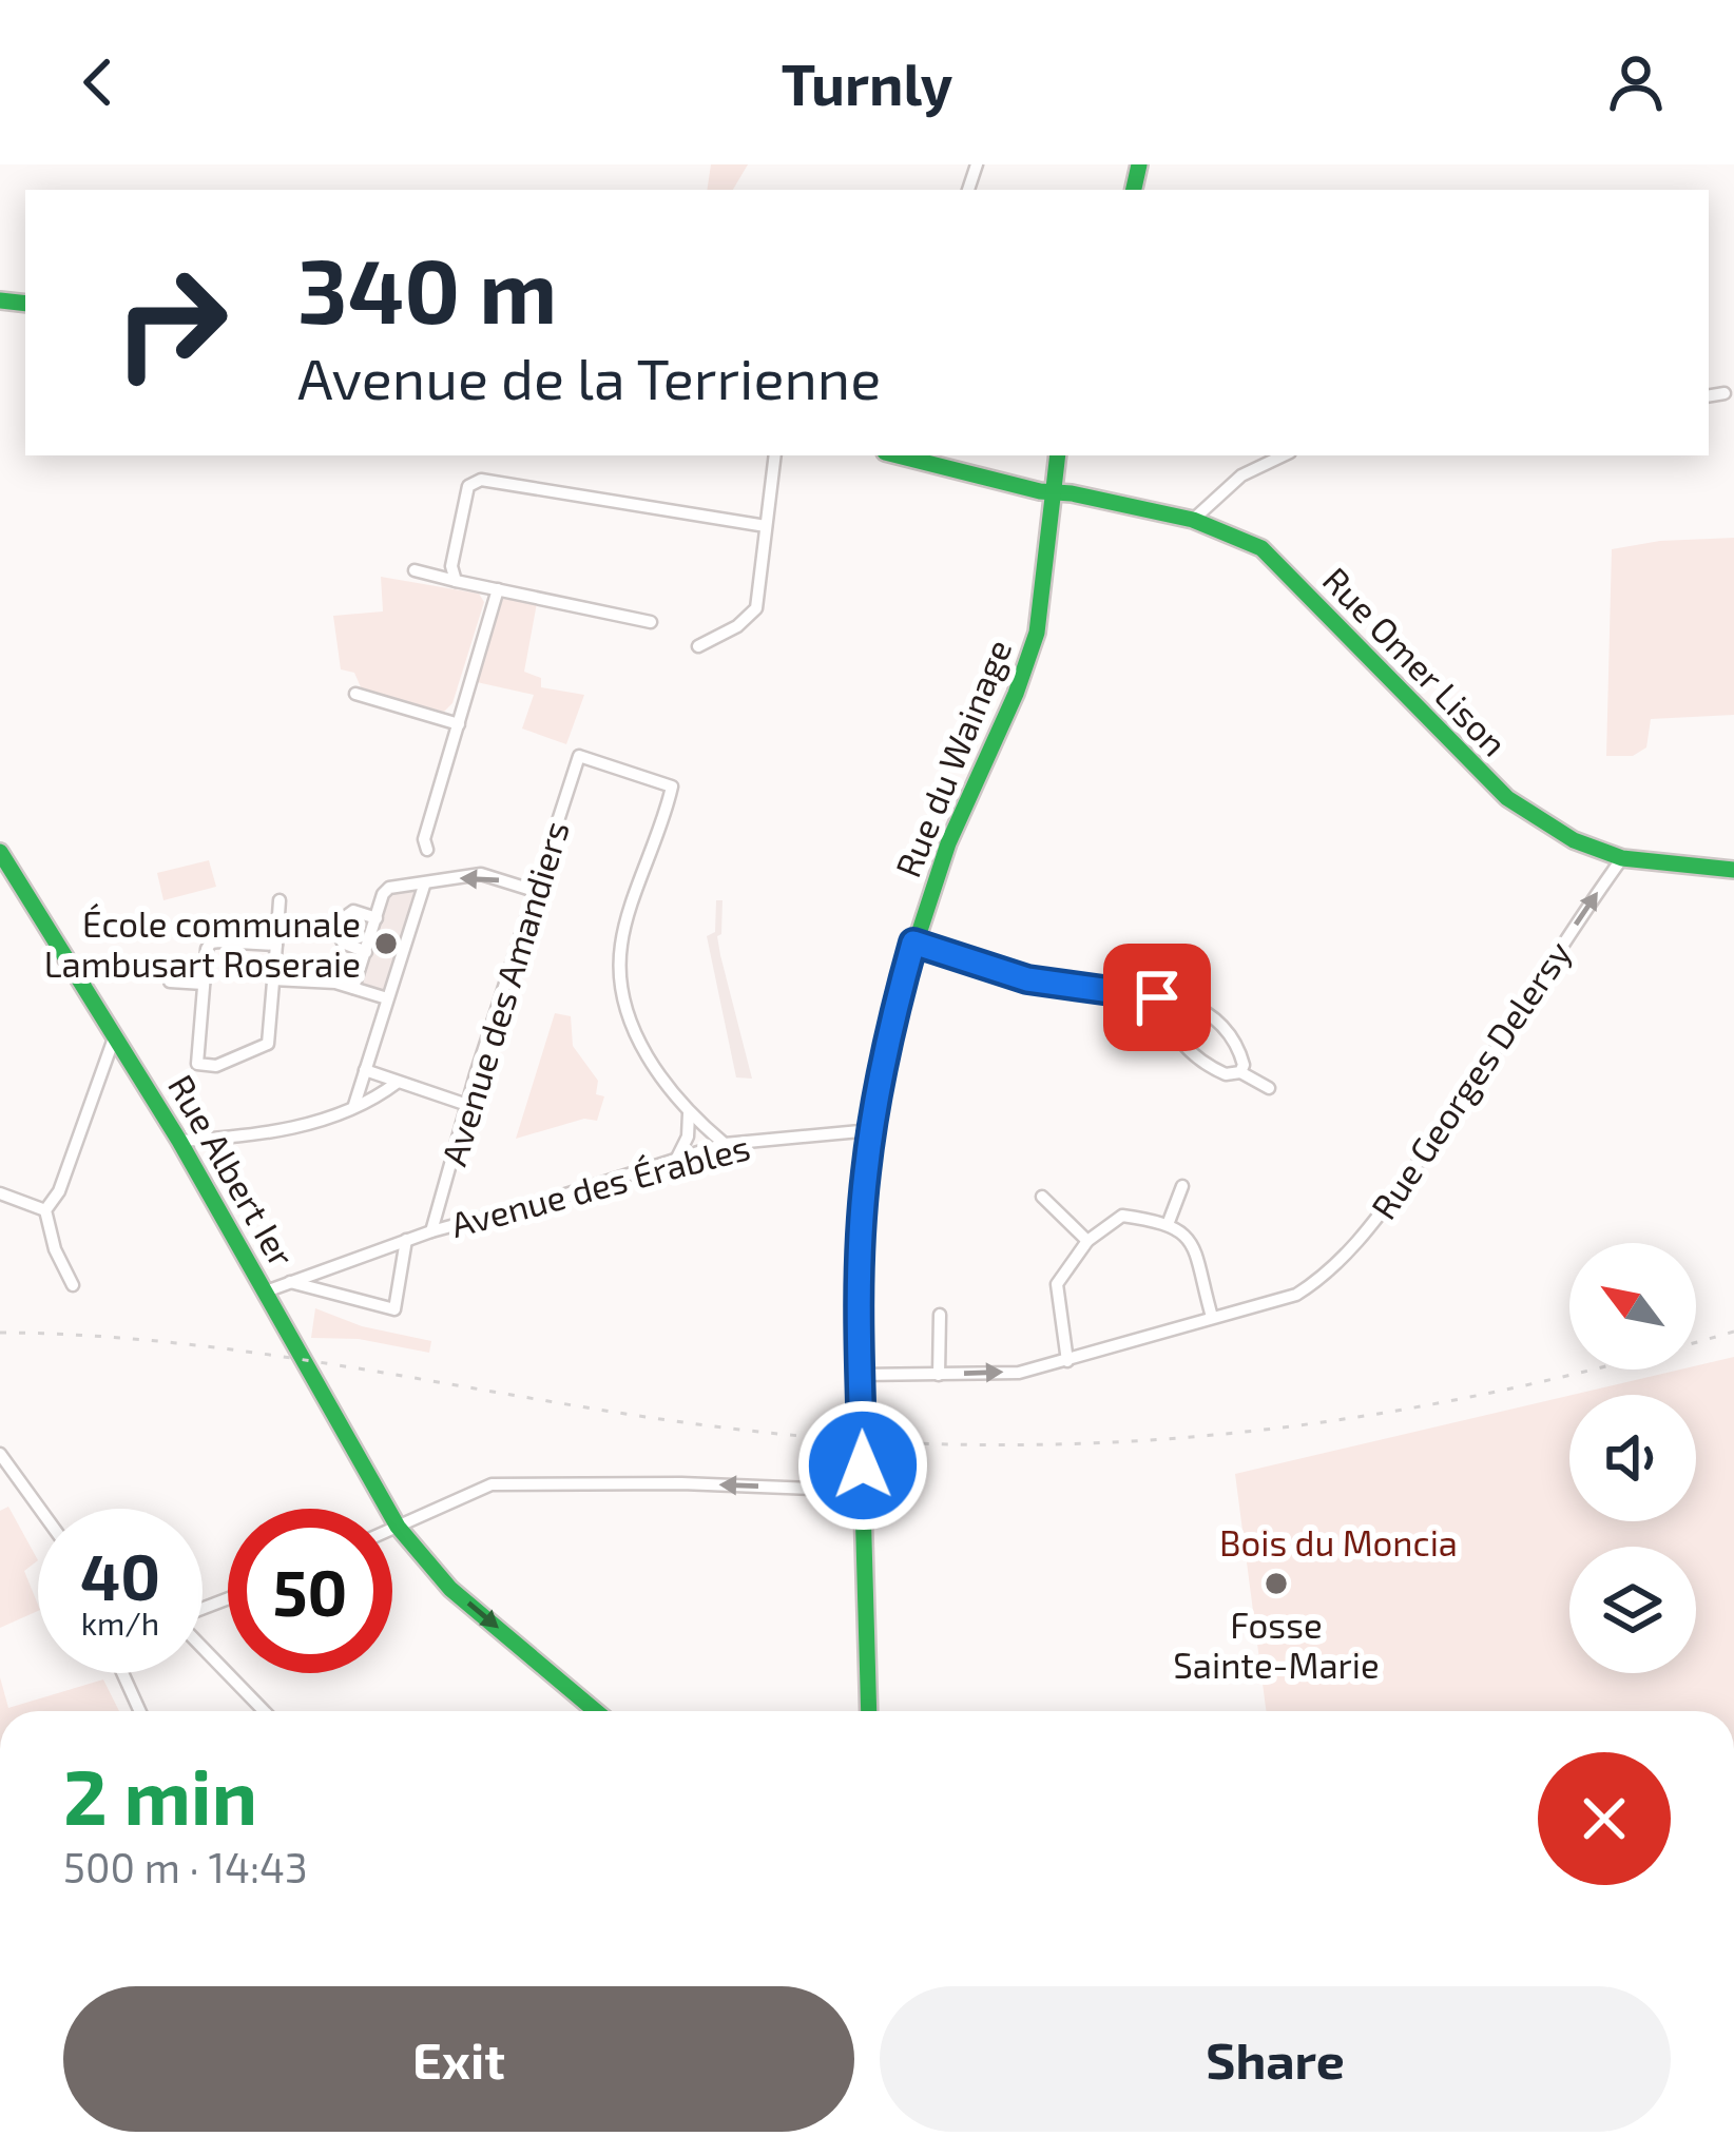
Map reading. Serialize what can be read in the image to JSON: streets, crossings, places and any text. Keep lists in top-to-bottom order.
{
  "streets": {
    "street": [
      "Rue Omer Lison",
      "Rue du Wainage",
      "Avenue des Amandiers",
      "Rue Georges Delersy",
      "Rue Albert Ier",
      "Avenue des Érables"
    ]
  },
  "crossings": [
    ["Rue Omer Lison", "Rue du Wainage"],
    ["Rue Omer Lison", "Rue Georges Delersy"],
    ["Rue du Wainage", "Rue Georges Delersy"],
    ["Rue du Wainage", "Avenue des Érables"],
    ["Avenue des Amandiers", "Avenue des Érables"],
    ["Rue Albert Ier", "Avenue des Érables"]
  ],
  "one_way": ["Rue Georges Delersy"],
  "parks": ["Bois du Moncia"],
  "places": ["École communale Lambusart Roseraie", "Fosse Sainte-Marie"],
  "north": "top left",
  "page": {
    "header": "Turnly",
    "turn": ["340 m", "Avenue de la Terrienne"],
    "speed": "40 km/h",
    "limit": "50",
    "heading": ["2 min", "500 m · 14:43"],
    "buttons": ["Exit", "Share"]
  }
}
